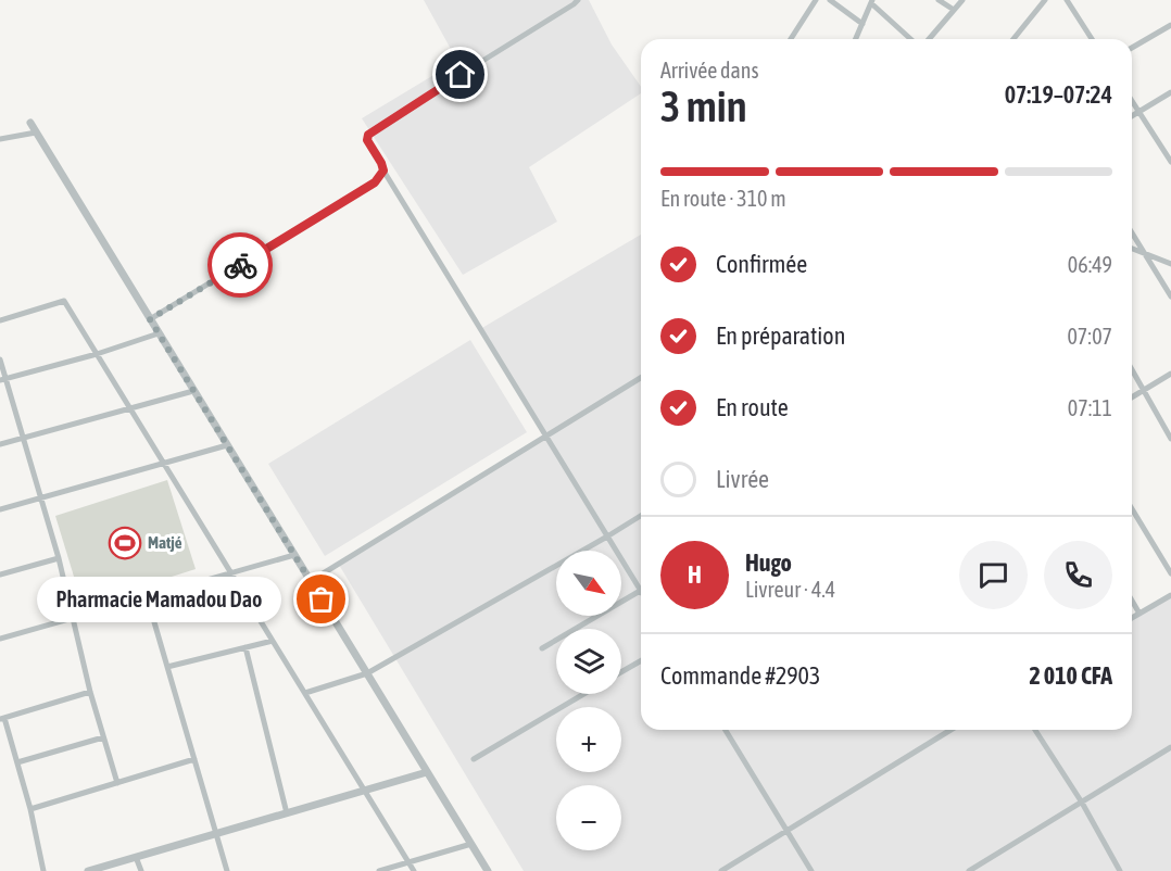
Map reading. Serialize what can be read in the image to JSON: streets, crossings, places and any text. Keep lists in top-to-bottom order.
{
  "places": {
    "sports": ["Matjé"],
    "other": ["Pharmacie Mamadou Dao"]
  },
  "north": "bottom right",
  "page": {
    "heading": ["3 min", "Arrivée dans", "07:19–07:24"],
    "panel": [
      "Hugo",
      "Livreur · 4.4",
      "Commande #2903",
      "2 010 CFA"
    ],
    "bar": "En route · 310 m",
    "list": [
      ["Confirmée", "06:49"],
      ["En préparation", "07:07"],
      ["En route", "07:11"],
      "Livrée"
    ],
    "round": "H",
    "map_buttons": ["+", "−"],
    "bubble": "Pharmacie Mamadou Dao"
  }
}
